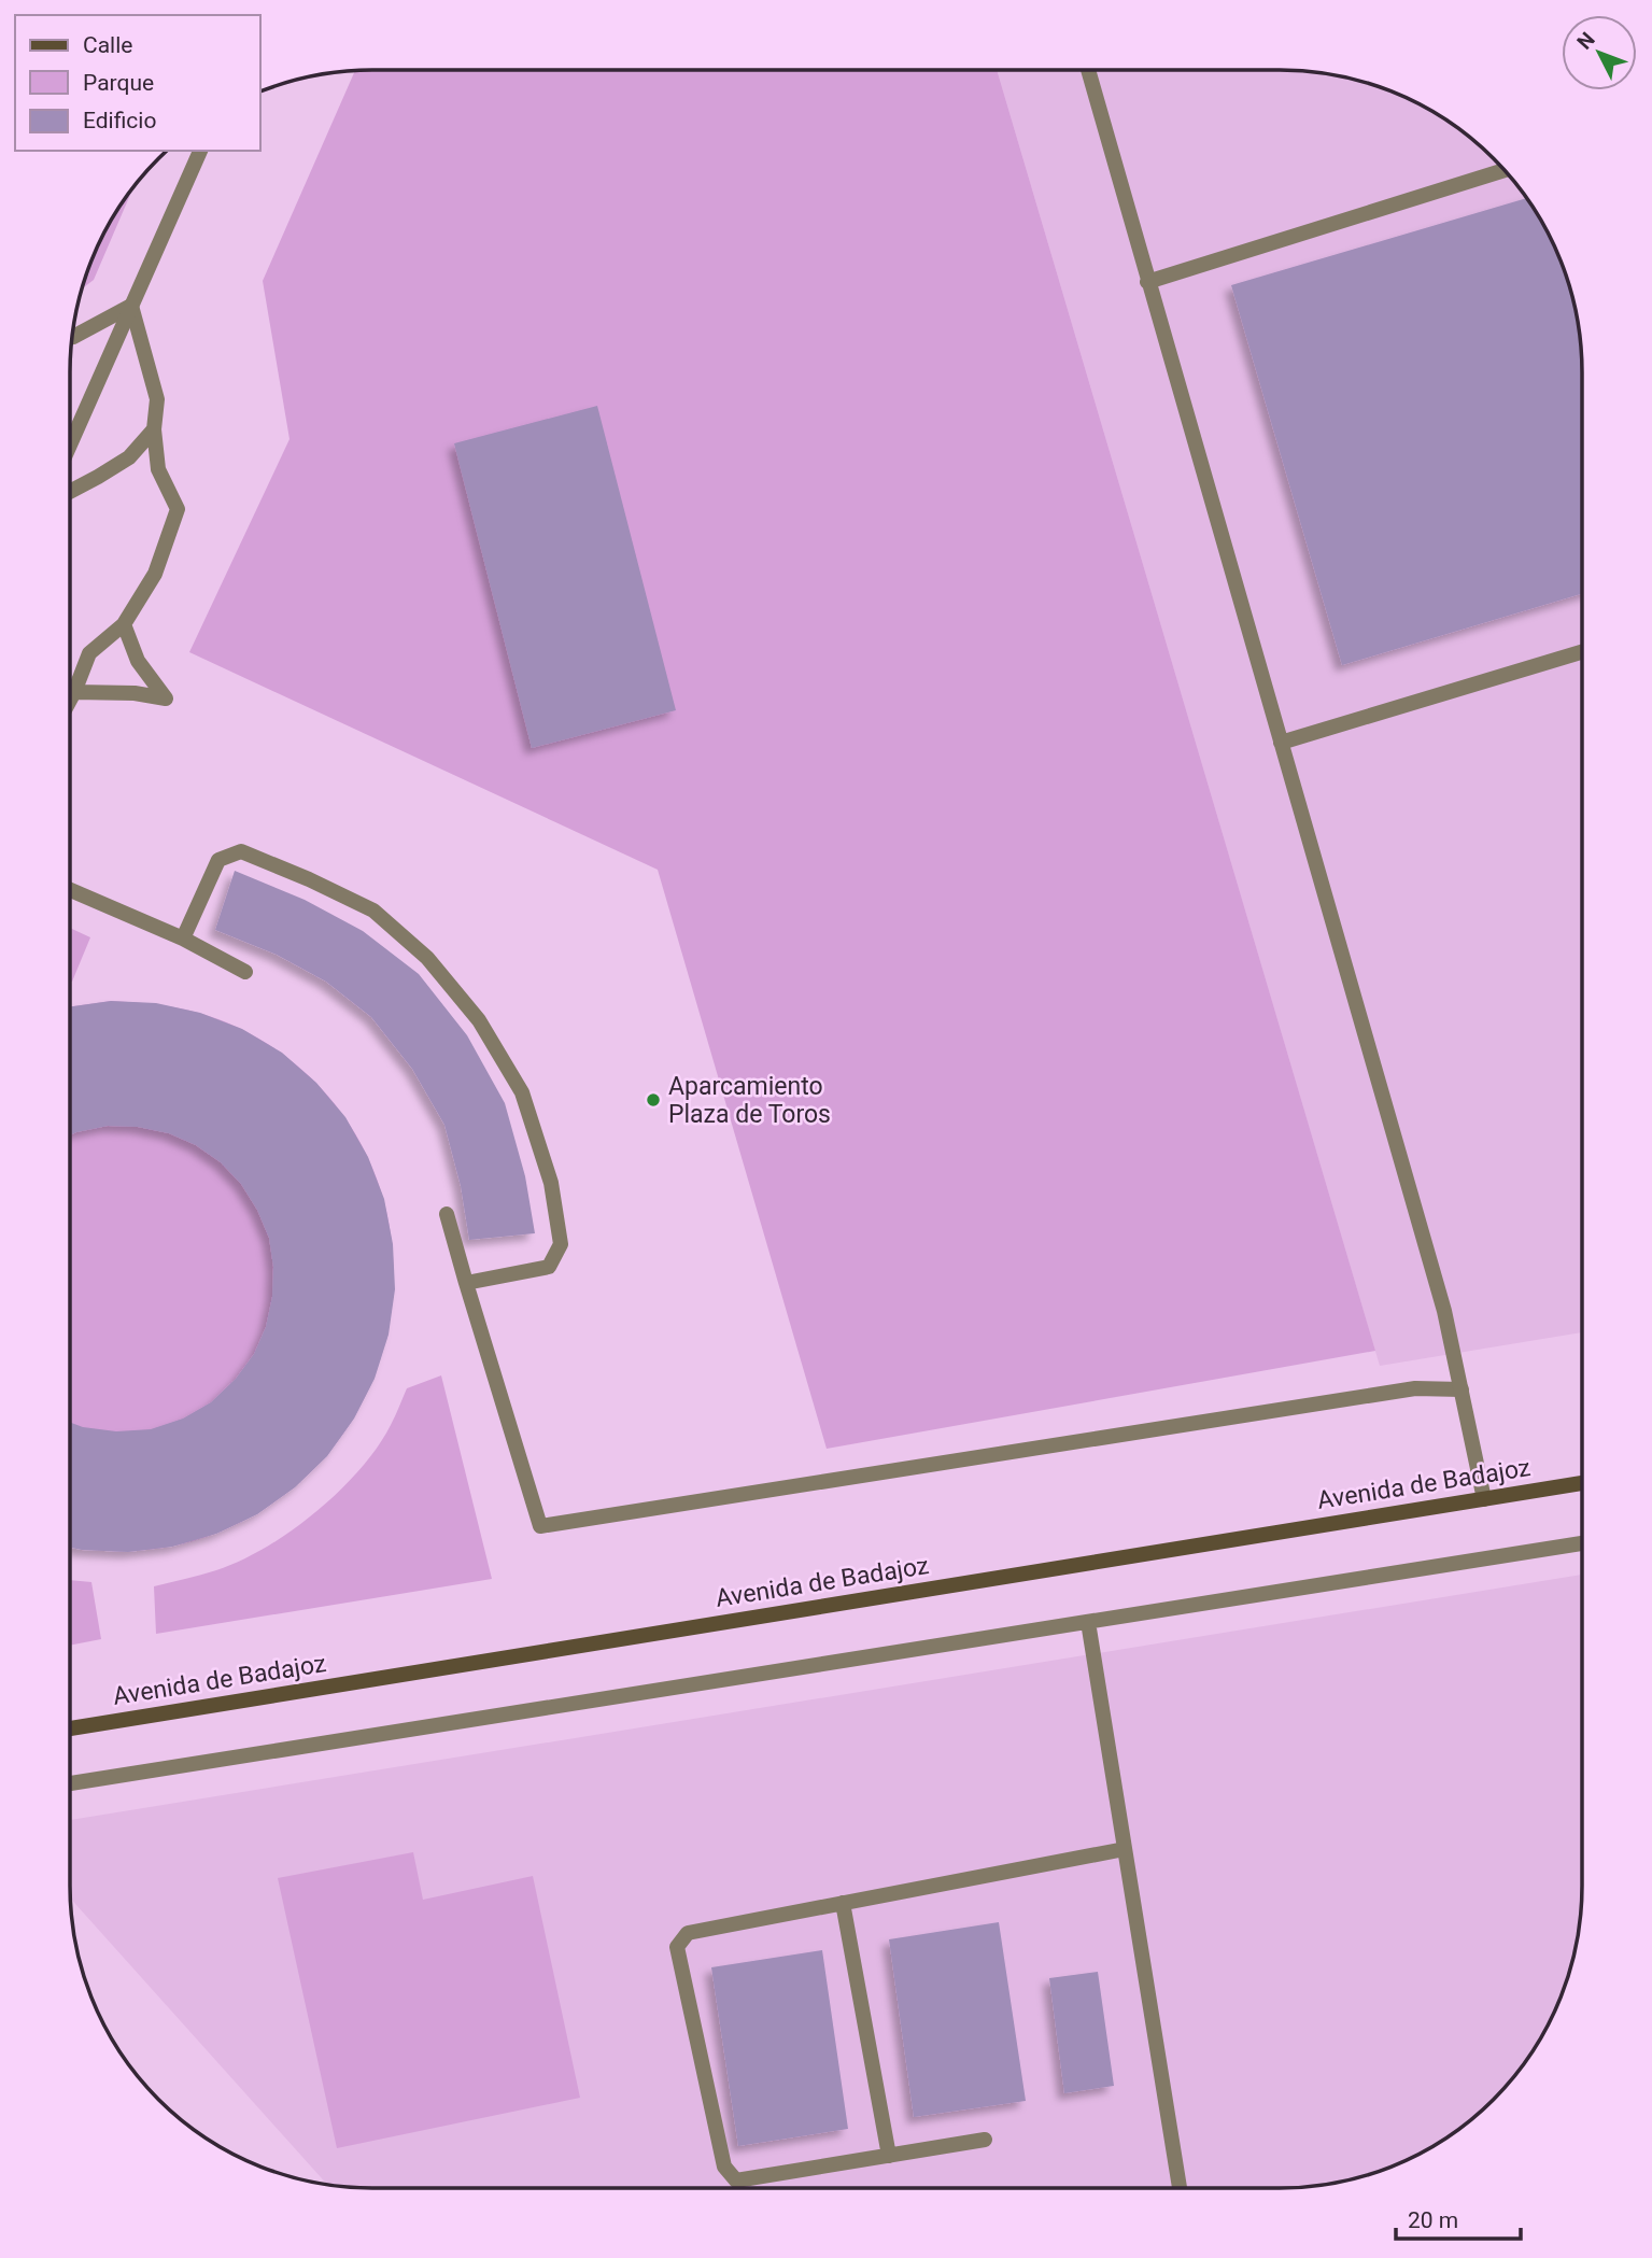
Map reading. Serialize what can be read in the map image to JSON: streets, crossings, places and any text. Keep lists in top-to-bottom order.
{
  "streets": {
    "main road": ["Avenida de Badajoz"]
  },
  "places": ["Aparcamiento Plaza de Toros"],
  "legend": ["Calle", "Parque", "Edificio"],
  "scale_bar": "20 m",
  "north": "top left"
}
